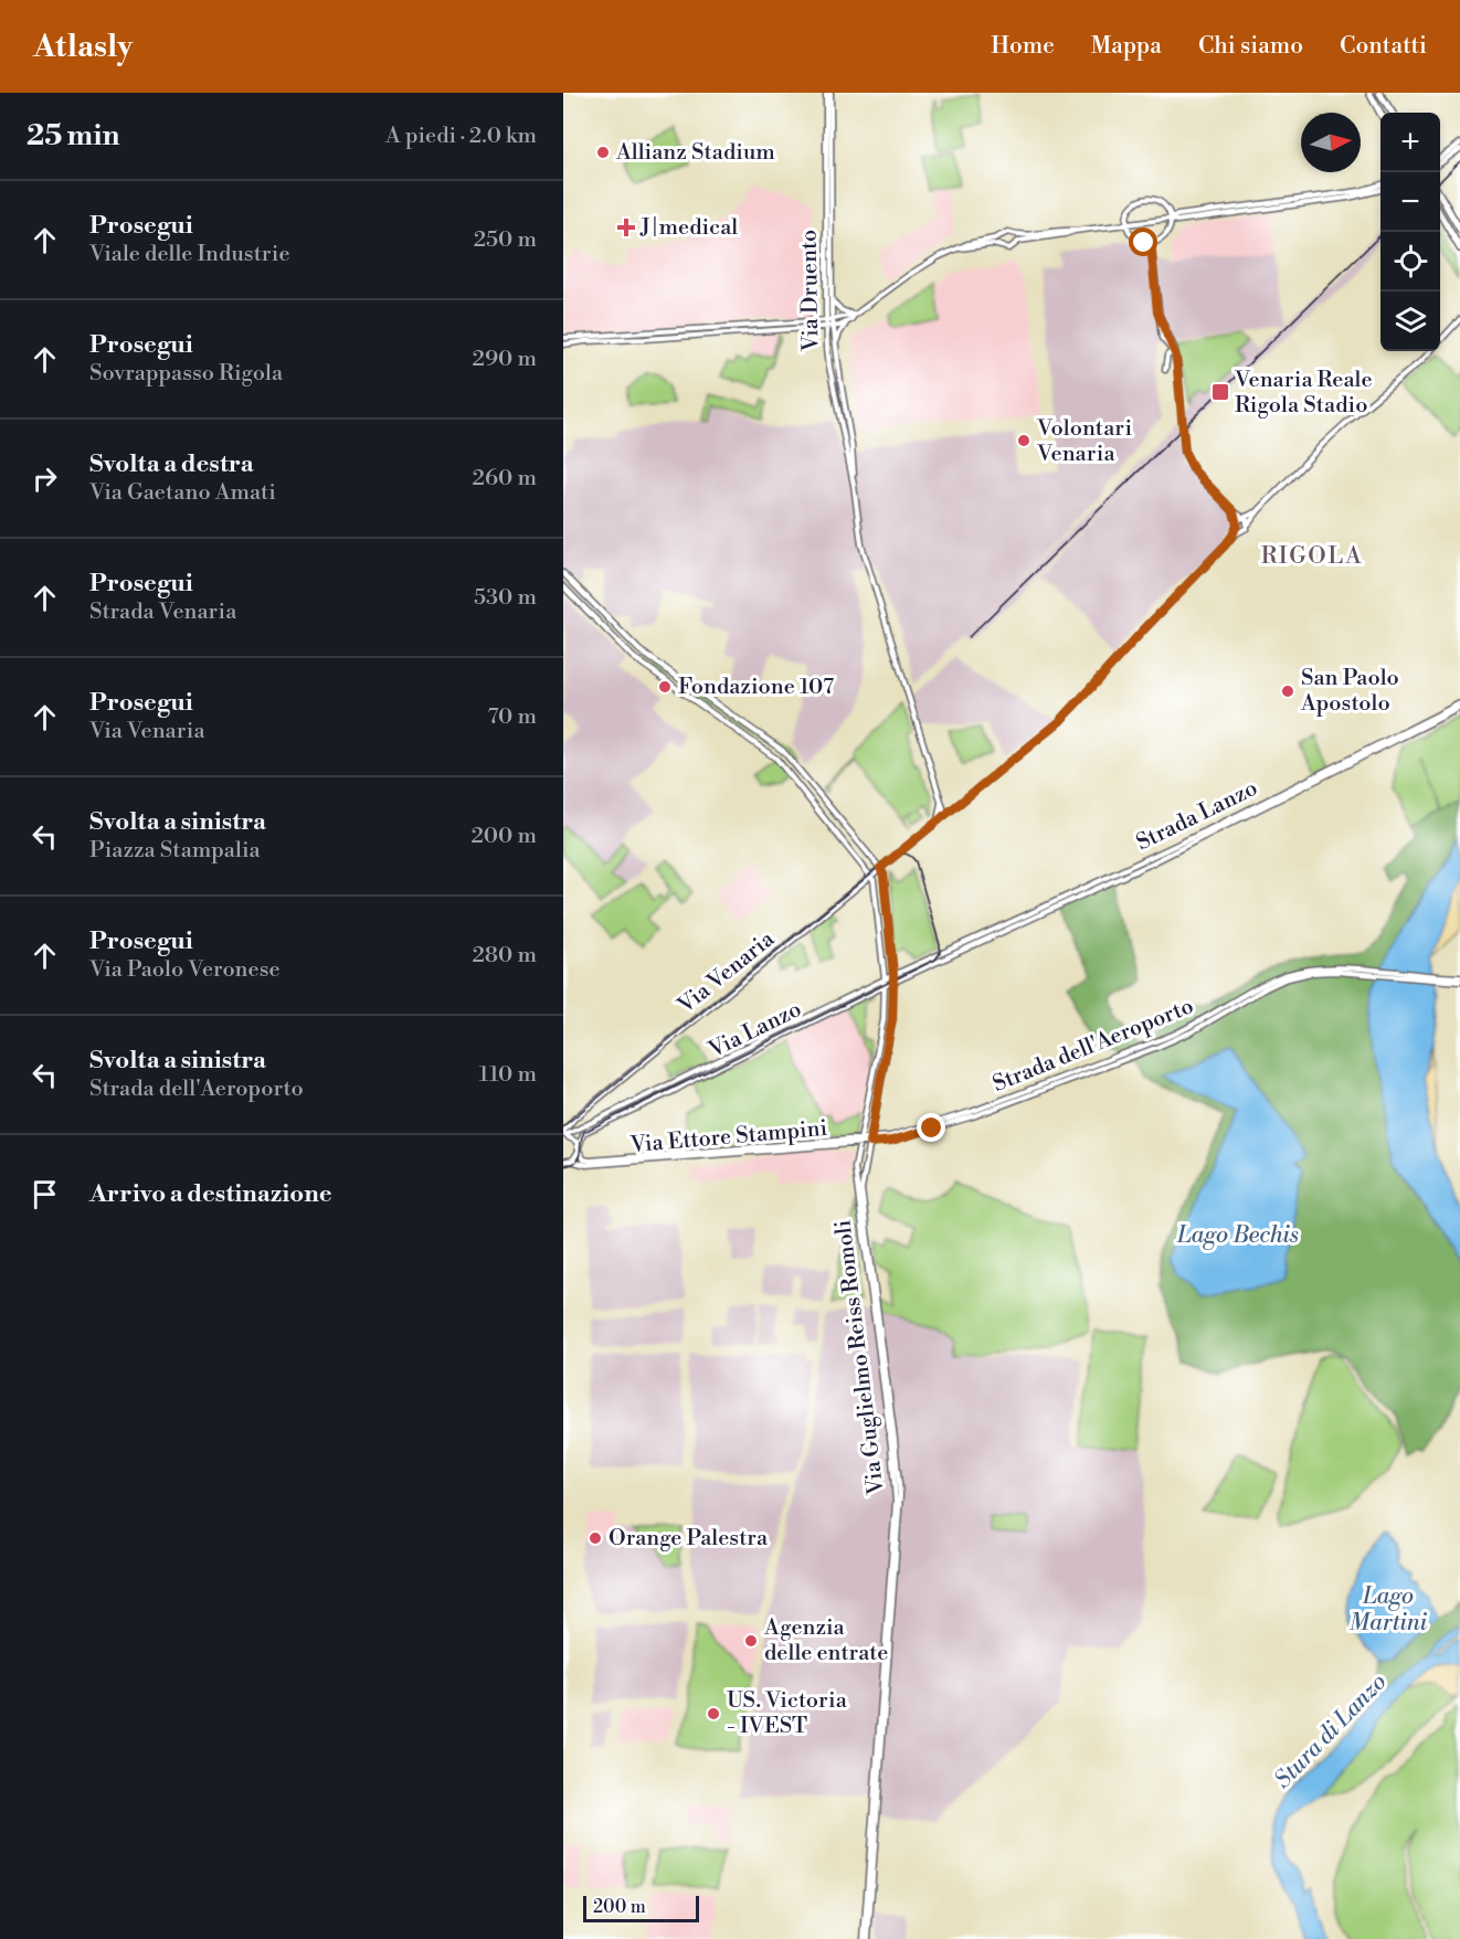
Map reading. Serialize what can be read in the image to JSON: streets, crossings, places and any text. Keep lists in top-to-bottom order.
{
  "streets": {
    "street": [
      "Via Druento",
      "Strada Lanzo",
      "Via Venaria",
      "Via Lanzo",
      "Strada dell'Aeroporto",
      "Via Ettore Stampini",
      "Via Guglielmo Reiss Romoli"
    ]
  },
  "crossings": [
    ["Via Druento", "Via Venaria"],
    ["Strada Lanzo", "Via Lanzo"],
    ["Via Venaria", "Via Lanzo"],
    ["Via Venaria", "Via Guglielmo Reiss Romoli"],
    ["Via Lanzo", "Via Ettore Stampini"],
    ["Via Lanzo", "Via Guglielmo Reiss Romoli"],
    ["Strada dell'Aeroporto", "Via Ettore Stampini"],
    ["Via Ettore Stampini", "Via Guglielmo Reiss Romoli"]
  ],
  "districts": ["RIGOLA"],
  "water": ["Lago Bechis", "Lago Martini", "Stura di Lanzo"],
  "places": {
    "other": [
      "Allianz Stadium",
      "Volontari Venaria",
      "Fondazione 107",
      "San Paolo Apostolo",
      "Orange Palestra",
      "Agenzia delle entrate",
      "US. Victoria - IVEST"
    ],
    "health": ["J|medical"],
    "transit": ["Venaria Reale Rigola Stadio"]
  },
  "scale_bar": "200 m",
  "north": "right",
  "page": {
    "header": "Atlasly",
    "nav": [
      "Home",
      "Mappa",
      "Chi siamo",
      "Contatti"
    ],
    "heading": ["25 min", "A piedi · 2.0 km"],
    "map_buttons": ["+", "−"],
    "list": [
      ["Prosegui", "Viale delle Industrie", "250 m"],
      ["Prosegui", "Sovrappasso Rigola", "290 m"],
      ["Svolta a destra", "Via Gaetano Amati", "260 m"],
      ["Prosegui", "Strada Venaria", "530 m"],
      ["Prosegui", "Via Venaria", "70 m"],
      ["Svolta a sinistra", "Piazza Stampalia", "200 m"],
      ["Prosegui", "Via Paolo Veronese", "280 m"],
      ["Svolta a sinistra", "Strada dell'Aeroporto", "110 m"],
      "Arrivo a destinazione"
    ],
    "scale": "200 m"
  }
}
